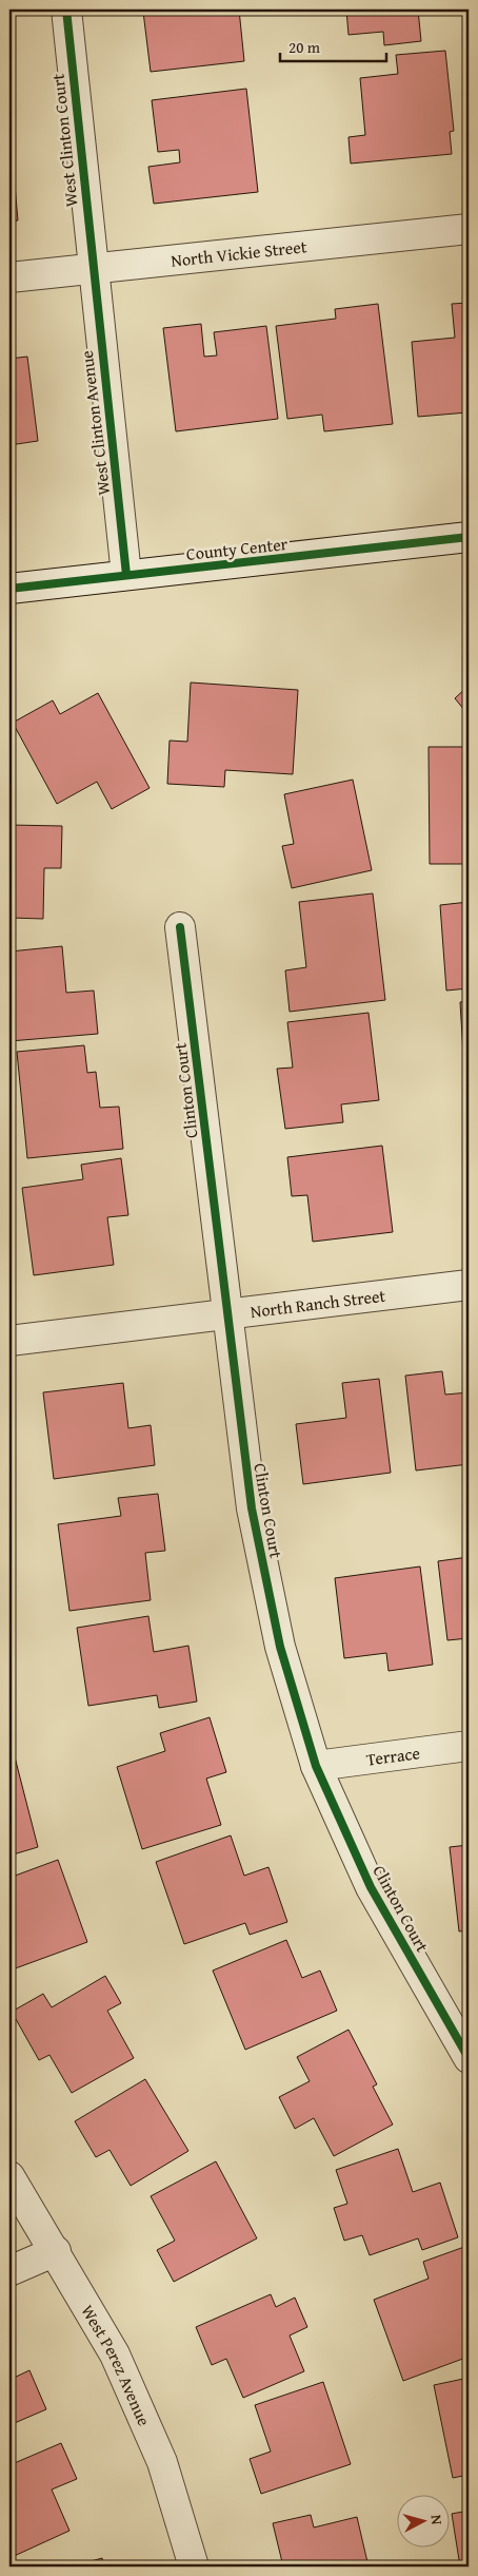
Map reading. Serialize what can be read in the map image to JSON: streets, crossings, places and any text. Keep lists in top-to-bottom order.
{
  "streets": {
    "street": [
      "West Clinton Court",
      "North Vickie Street",
      "West Clinton Avenue",
      "County Center",
      "Clinton Court",
      "North Ranch Street",
      "Terrace",
      "West Perez Avenue"
    ]
  },
  "crossings": [
    ["West Clinton Court", "North Vickie Street"],
    ["West Clinton Court", "West Clinton Avenue"],
    ["North Vickie Street", "West Clinton Avenue"],
    ["West Clinton Avenue", "County Center"],
    ["Clinton Court", "North Ranch Street"],
    ["Clinton Court", "Terrace"]
  ],
  "scale_bar": "20 m",
  "north": "right"
}
